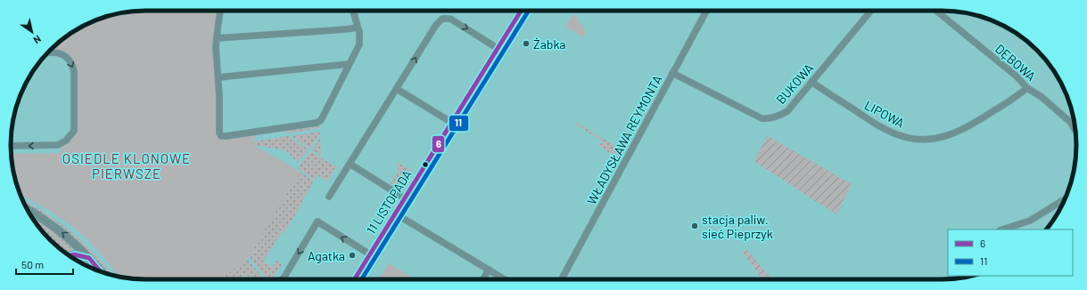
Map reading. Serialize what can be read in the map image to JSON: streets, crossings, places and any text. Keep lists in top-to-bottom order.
{
  "streets": {
    "street": [
      "DĘBOWA",
      "BUKOWA",
      "LIPOWA",
      "WŁADYSŁAWA REYMONTA",
      "11 LISTOPADA"
    ]
  },
  "crossings": [
    ["DĘBOWA", "LIPOWA"],
    ["BUKOWA", "LIPOWA"],
    ["BUKOWA", "WŁADYSŁAWA REYMONTA"]
  ],
  "districts": ["OSIEDLE KLONOWE PIERWSZE"],
  "places": ["Żabka", "stacja paliw. sieć Pieprzyk", "Agatka"],
  "lines": ["transit line 6", "transit line 11"],
  "legend": ["6", "11"],
  "scale_bar": "50 m",
  "north": "bottom right"
}
